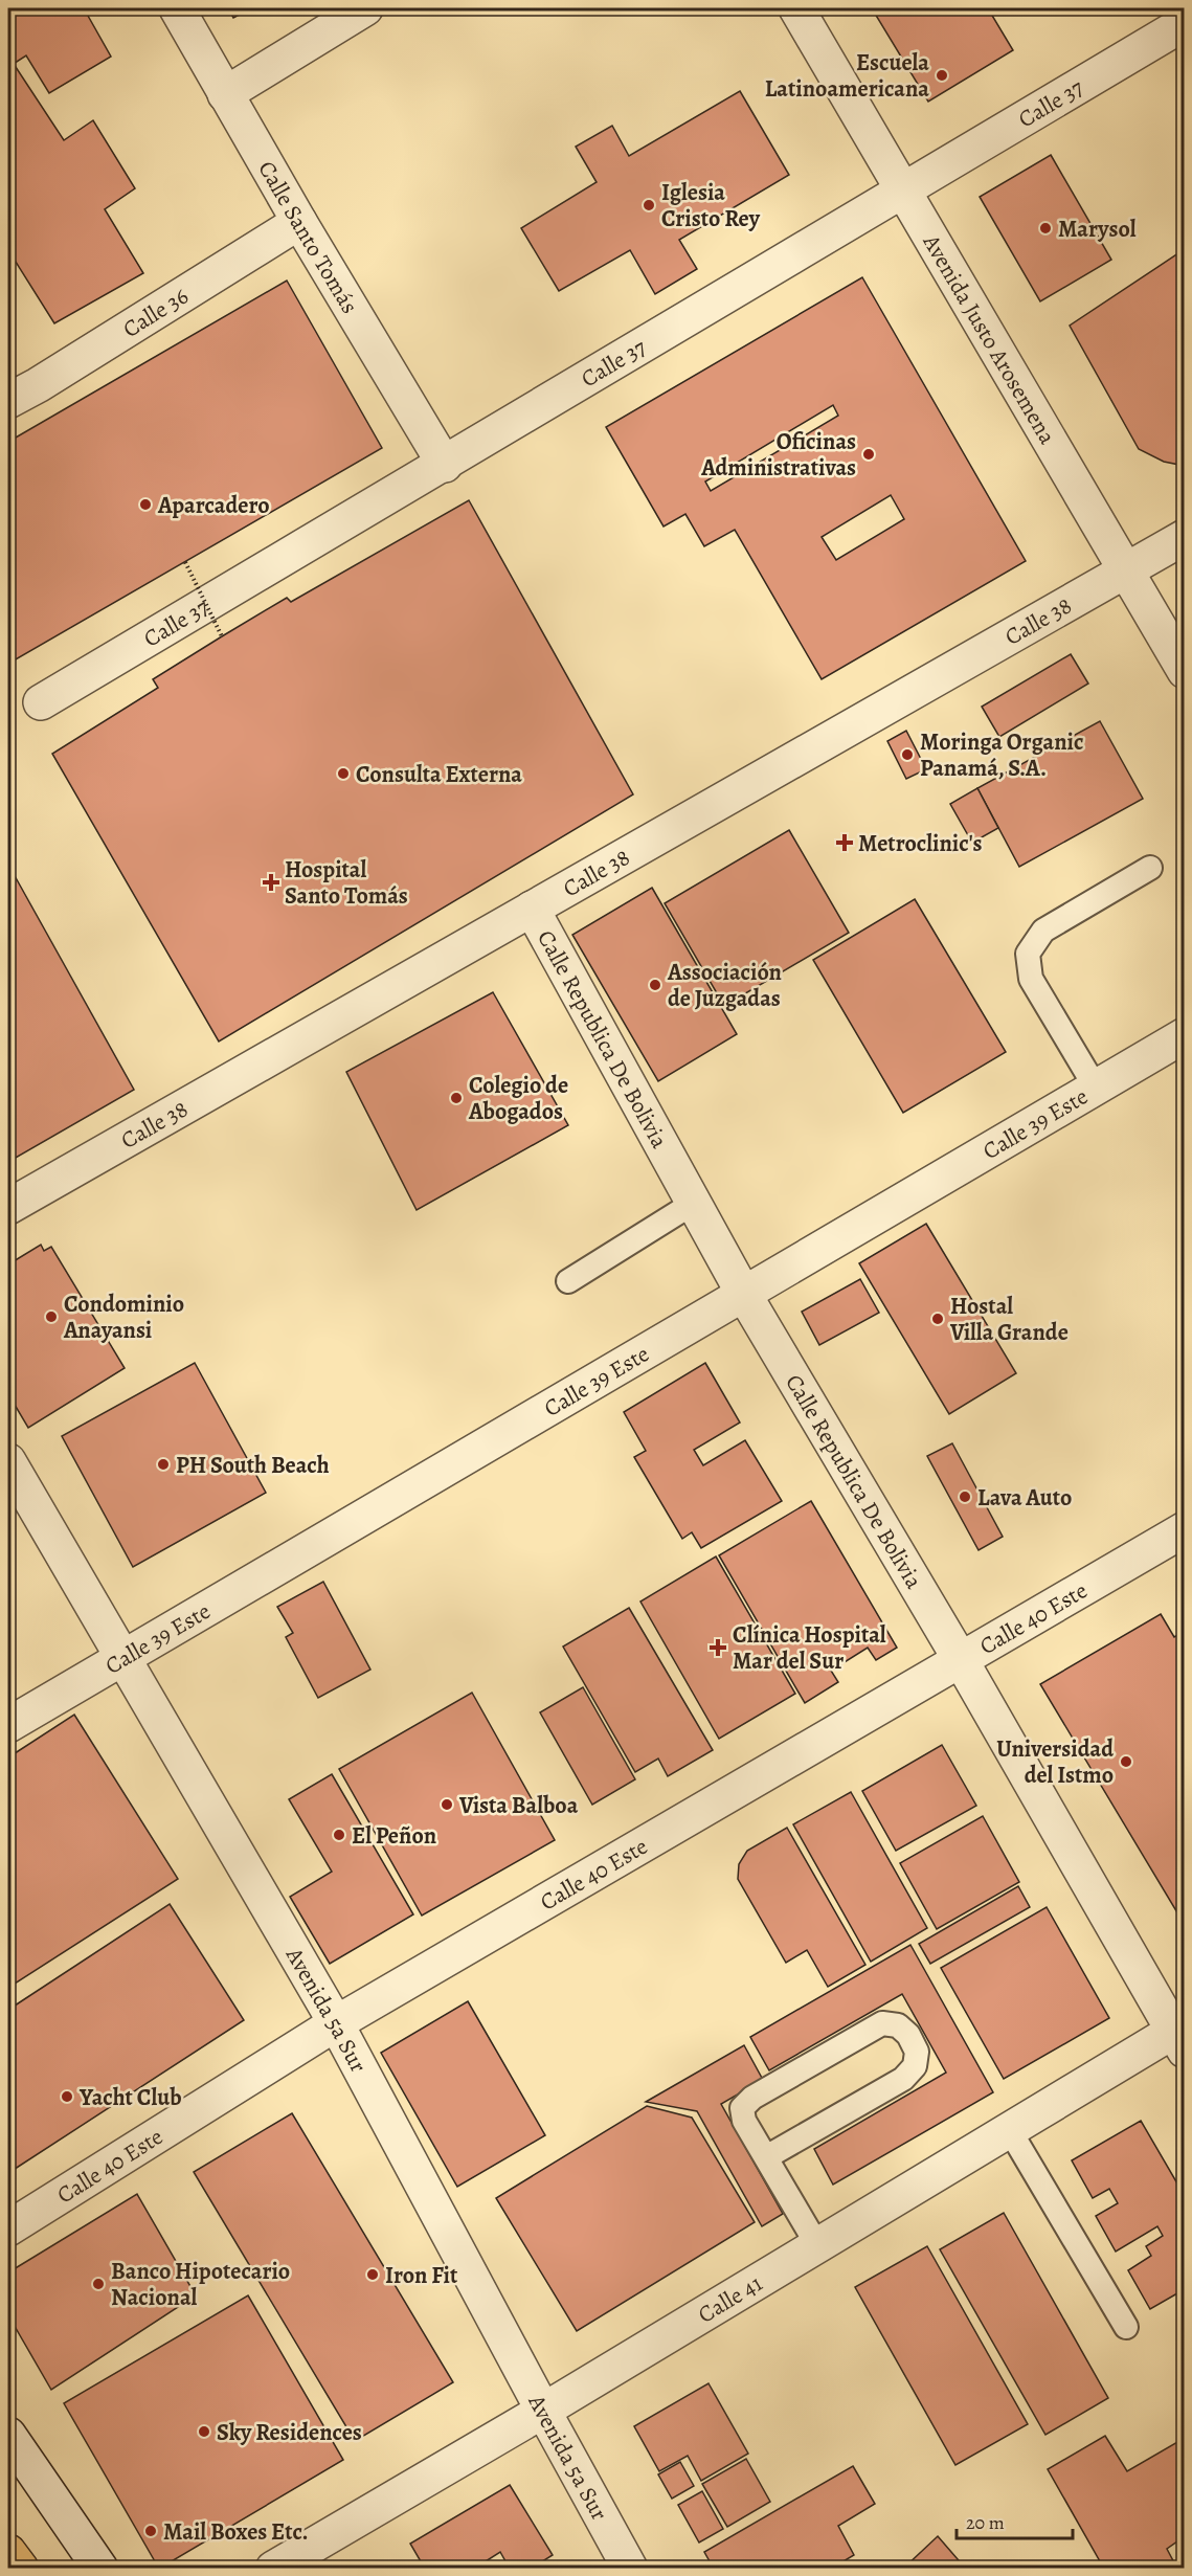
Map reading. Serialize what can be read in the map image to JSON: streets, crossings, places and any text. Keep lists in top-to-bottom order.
{
  "streets": {
    "street": [
      "Calle 37",
      "Calle Santo Tomás",
      "Calle 36",
      "Avenida Justo Arosemena",
      "Calle 38",
      "Calle Republica De Bolivia",
      "Calle 39 Este",
      "Calle 40 Este",
      "Avenida 5a Sur",
      "Calle 41"
    ]
  },
  "crossings": [
    ["Calle 37", "Calle Santo Tomás"],
    ["Calle 37", "Avenida Justo Arosemena"],
    ["Calle Santo Tomás", "Calle 36"],
    ["Avenida Justo Arosemena", "Calle 38"],
    ["Calle 38", "Calle Republica De Bolivia"],
    ["Calle Republica De Bolivia", "Calle 39 Este"],
    ["Calle Republica De Bolivia", "Calle 40 Este"],
    ["Calle Republica De Bolivia", "Calle 41"],
    ["Calle 39 Este", "Avenida 5a Sur"],
    ["Calle 40 Este", "Avenida 5a Sur"],
    ["Avenida 5a Sur", "Calle 41"]
  ],
  "places": {
    "other": [
      "Escuela Latinoamericana",
      "Iglesia Cristo Rey",
      "Marysol",
      "Oficinas Administrativas",
      "Aparcadero",
      "Moringa Organic Panamá, S.A.",
      "Consulta Externa",
      "Associación de Juzgadas",
      "Colegio de Abogados",
      "Condominio Anayansi",
      "Hostal Villa Grande",
      "PH South Beach",
      "Lava Auto",
      "Universidad del Istmo",
      "Vista Balboa",
      "El Peñon",
      "Yacht Club",
      "Iron Fit",
      "Banco Hipotecario Nacional",
      "Sky Residences",
      "Mail Boxes Etc."
    ],
    "health": ["Metroclinic's", "Hospital Santo Tomás", "Clínica Hospital Mar del Sur"]
  },
  "scale_bar": "20 m"
}
